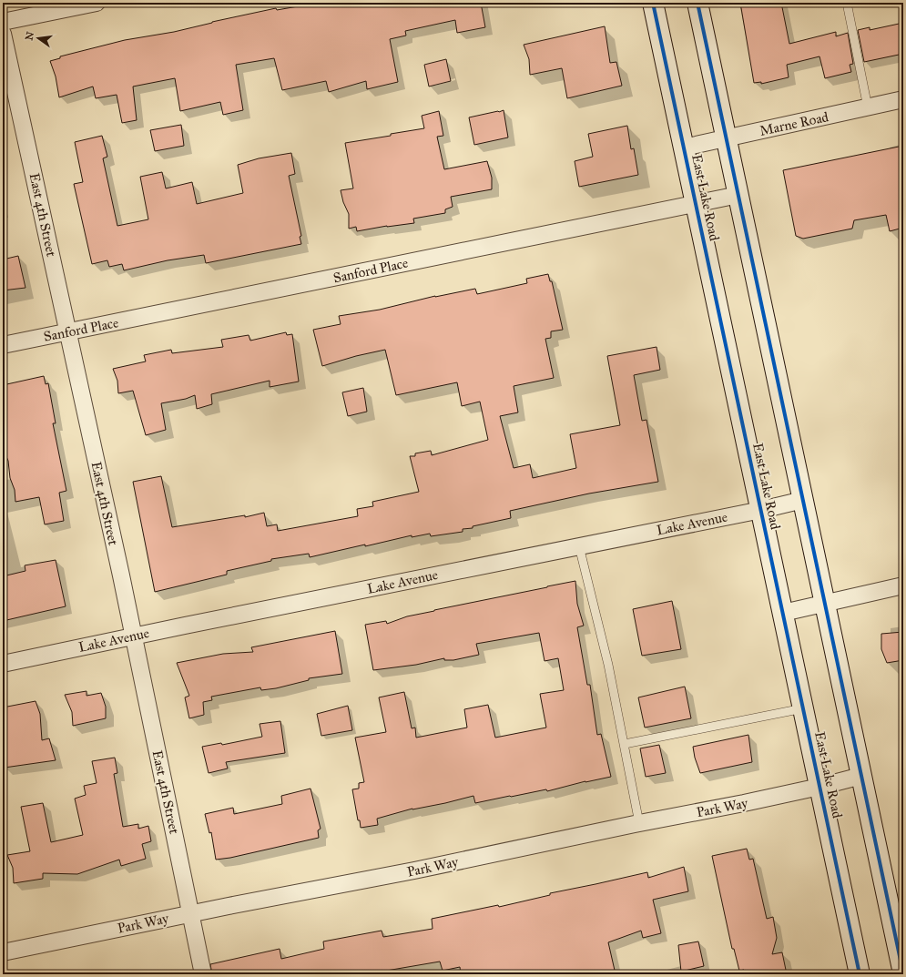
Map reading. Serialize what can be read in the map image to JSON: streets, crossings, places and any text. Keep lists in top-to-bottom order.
{
  "streets": {
    "main road": ["East Lake Road"],
    "street": [
      "Marne Road",
      "East 4th Street",
      "Sanford Place",
      "Lake Avenue",
      "Park Way"
    ]
  },
  "crossings": [
    ["Marne Road", "East Lake Road"],
    ["East Lake Road", "Sanford Place"],
    ["East Lake Road", "Lake Avenue"],
    ["East Lake Road", "Park Way"],
    ["East 4th Street", "Sanford Place"],
    ["East 4th Street", "Lake Avenue"],
    ["East 4th Street", "Park Way"]
  ],
  "north": "left"
}
